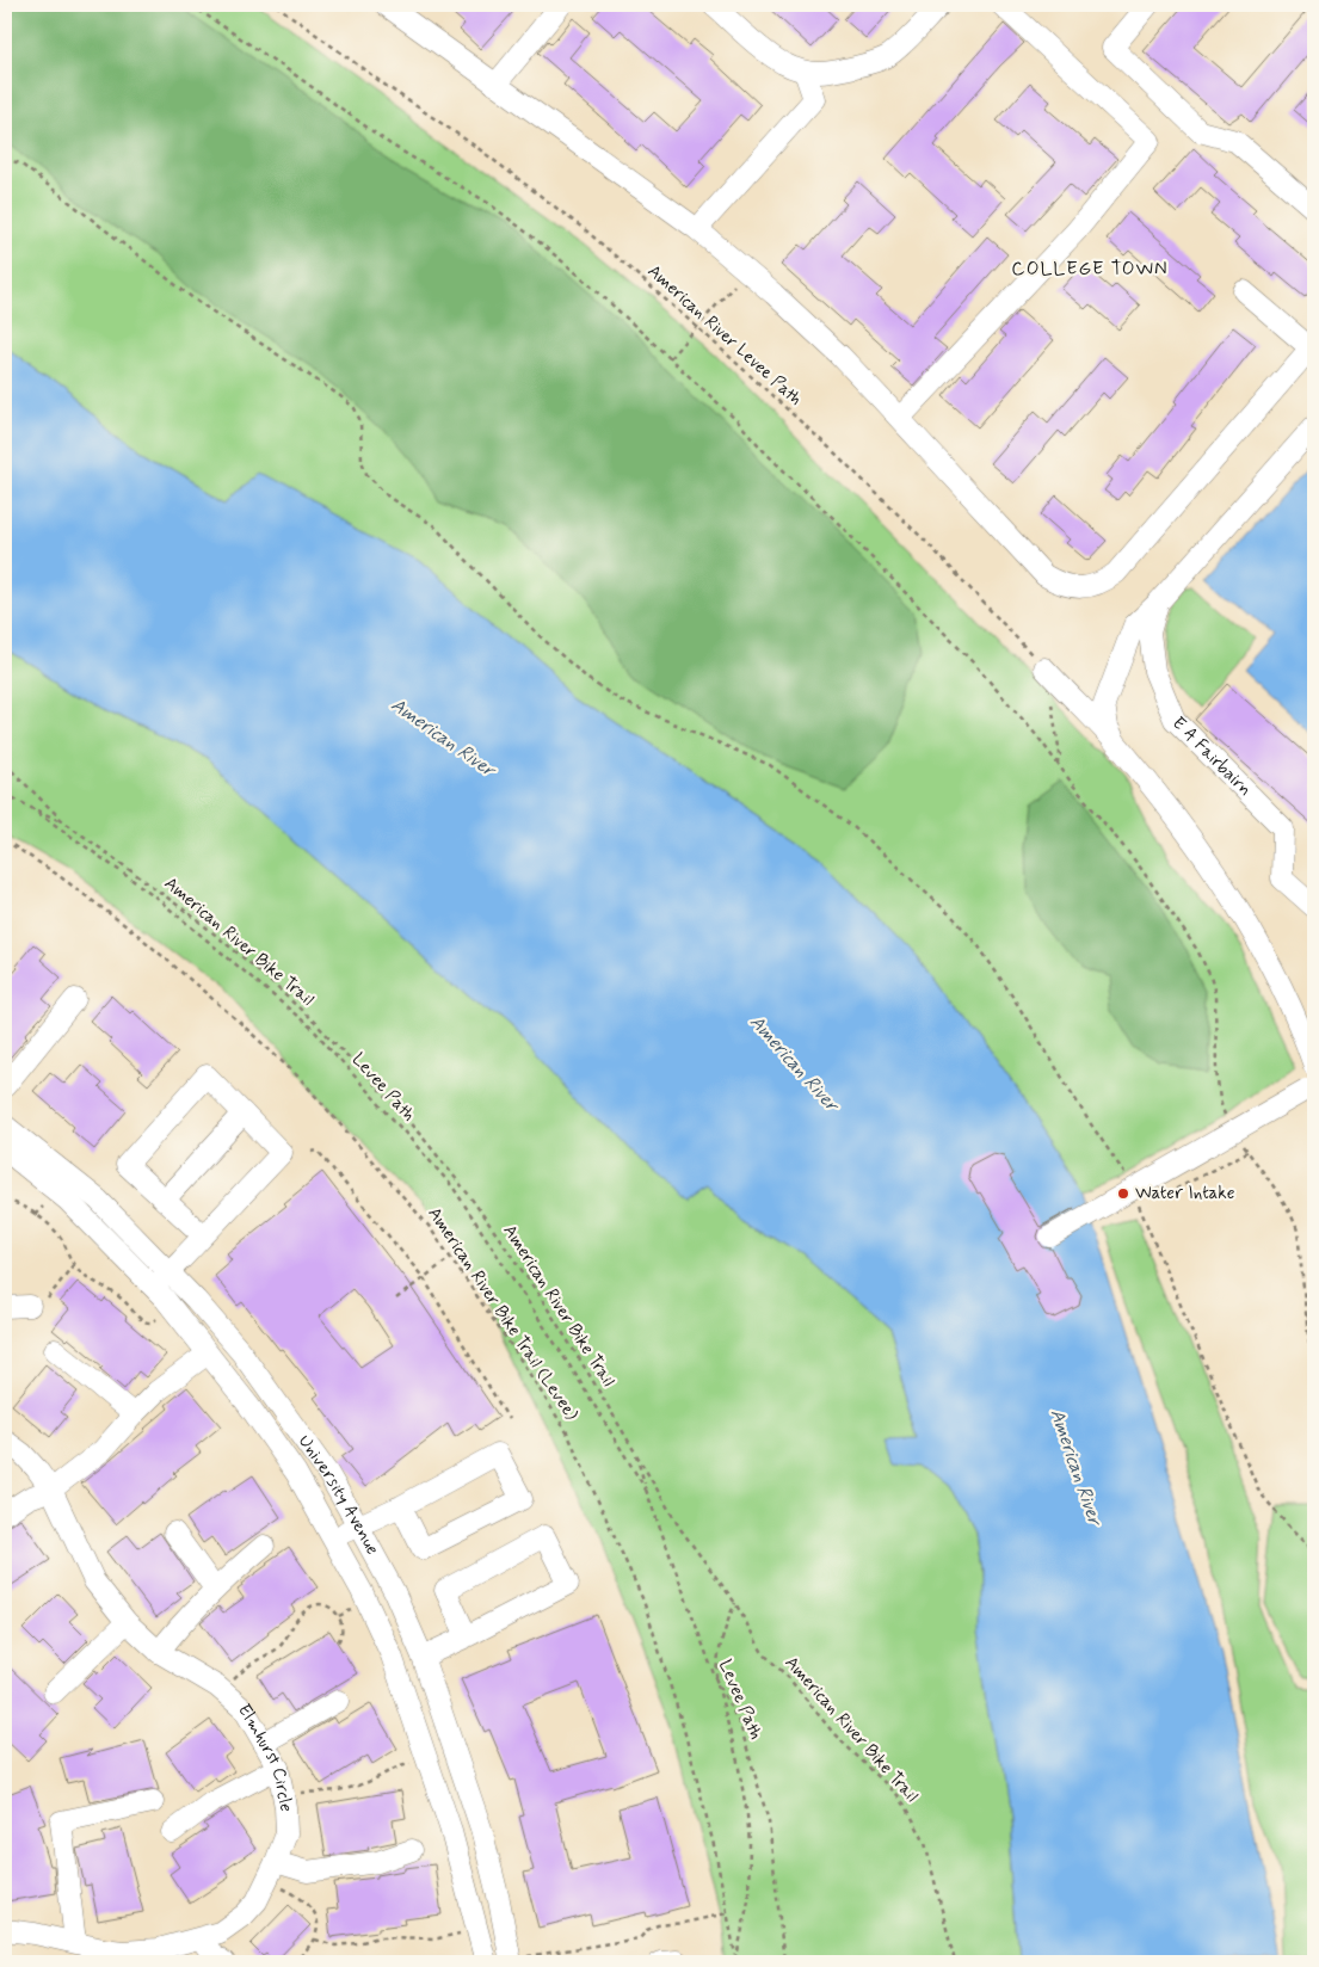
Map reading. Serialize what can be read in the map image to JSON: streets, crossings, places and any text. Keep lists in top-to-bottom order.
{
  "streets": {
    "street": ["E A Fairbairn", "University Avenue", "Elmhurst Circle"],
    "path": [
      "American River Levee Path",
      "American River Bike Trail",
      "Levee Path",
      "American River Bike Trail (Levee)"
    ]
  },
  "crossings": [
    ["American River Bike Trail", "Levee Path"]
  ],
  "districts": ["COLLEGE TOWN"],
  "water": ["American River"],
  "places": ["Water Intake"]
}
